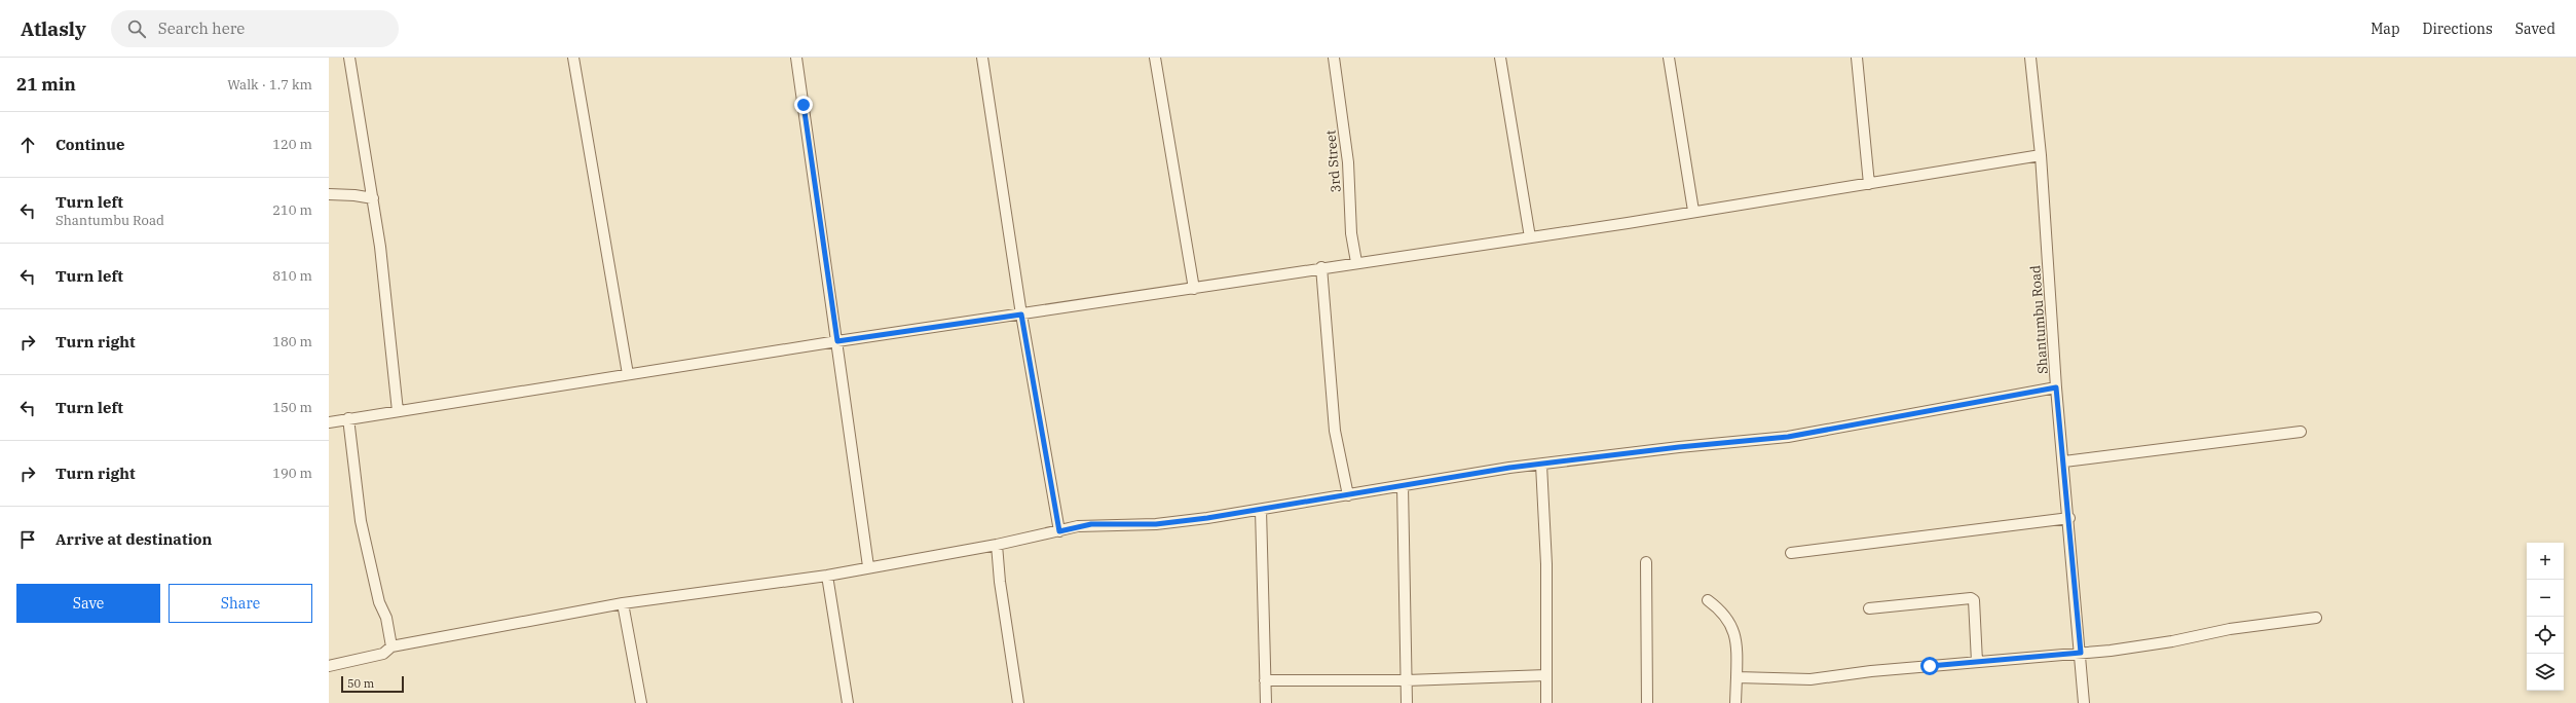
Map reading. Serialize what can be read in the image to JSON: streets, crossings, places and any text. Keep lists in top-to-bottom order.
{
  "streets": {
    "street": ["3rd Street", "Shantumbu Road"]
  },
  "scale_bar": "50 m",
  "page": {
    "header": "Atlasly",
    "search": "Search here",
    "nav": ["Map", "Directions", "Saved"],
    "heading": ["21 min", "Walk · 1.7 km"],
    "list": [
      ["Continue", "120 m"],
      ["Turn left", "Shantumbu Road", "210 m"],
      ["Turn left", "810 m"],
      ["Turn right", "180 m"],
      ["Turn left", "150 m"],
      ["Turn right", "190 m"],
      "Arrive at destination"
    ],
    "map_buttons": ["+", "−"],
    "buttons": ["Save", "Share"],
    "scale": "50 m"
  }
}
